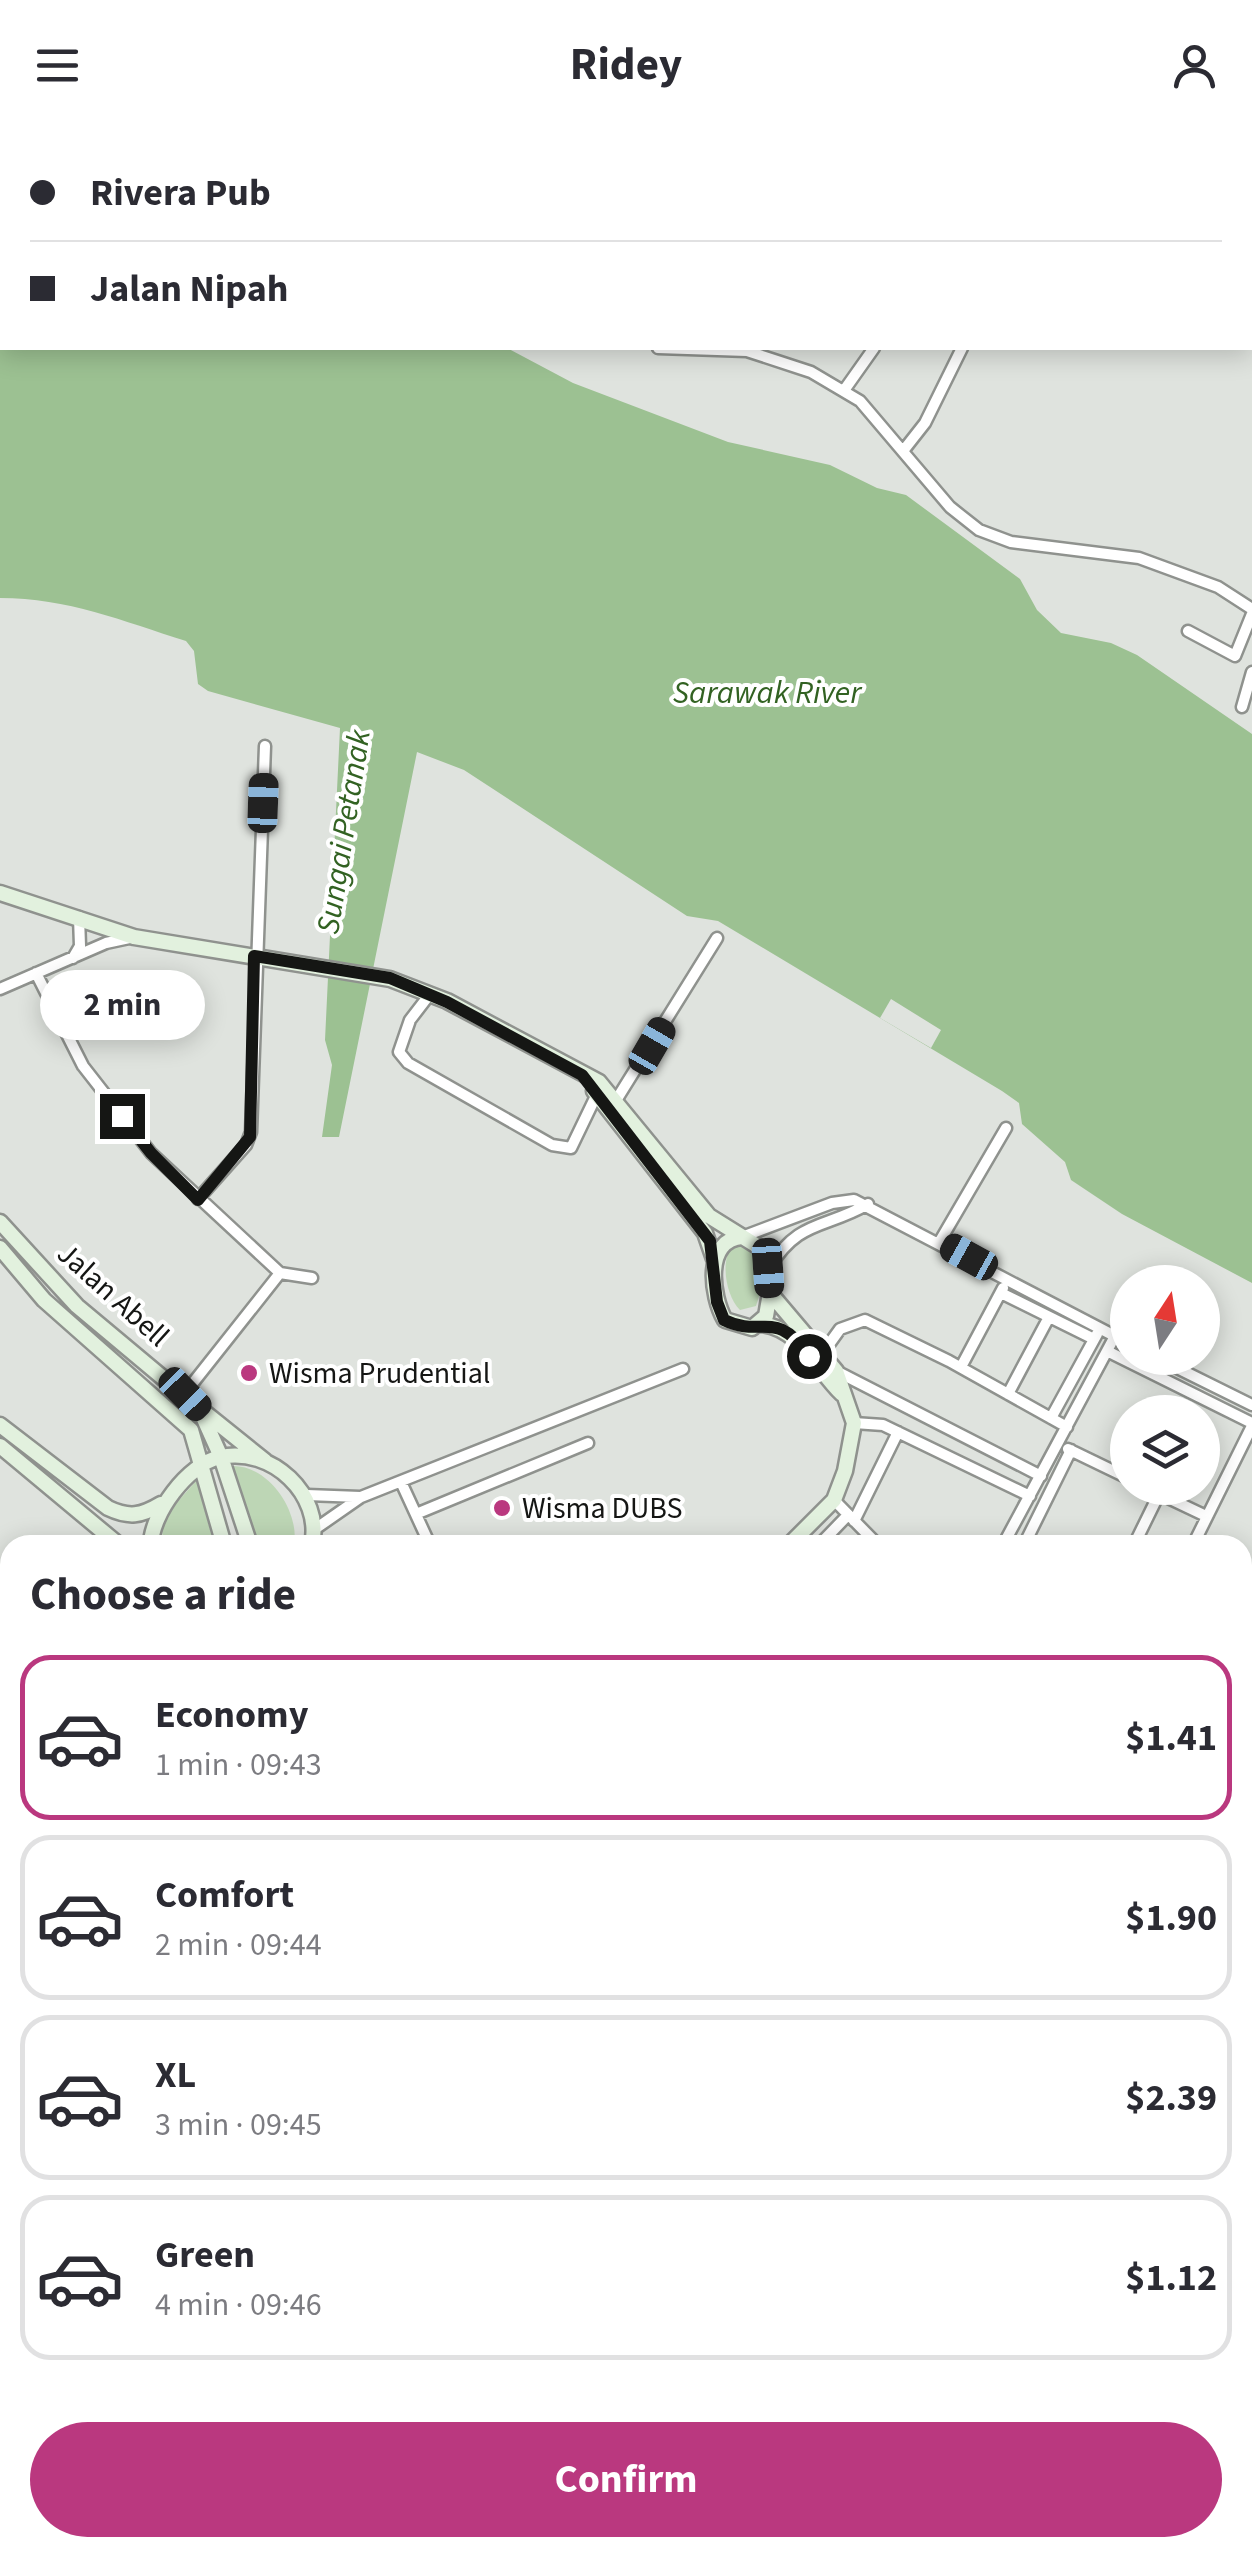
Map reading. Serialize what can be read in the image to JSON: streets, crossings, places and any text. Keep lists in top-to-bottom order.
{
  "streets": {
    "street": ["Jalan Abell"]
  },
  "water": ["Sarawak River", "Sungai Petanak"],
  "places": ["Wisma Prudential", "Wisma DUBS"],
  "north": "top",
  "page": {
    "header": "Ridey",
    "banner": ["Rivera Pub", "Jalan Nipah"],
    "bubble": "2 min",
    "heading": "Choose a ride",
    "list": [
      {
        "name": "Economy",
        "note": "1 min · 09:43",
        "value": "$1.41"
      },
      {
        "name": "Comfort",
        "note": "2 min · 09:44",
        "value": "$1.90"
      },
      {
        "name": "XL",
        "note": "3 min · 09:45",
        "value": "$2.39"
      },
      {
        "name": "Green",
        "note": "4 min · 09:46",
        "value": "$1.12"
      }
    ],
    "buttons": "Confirm"
  }
}
